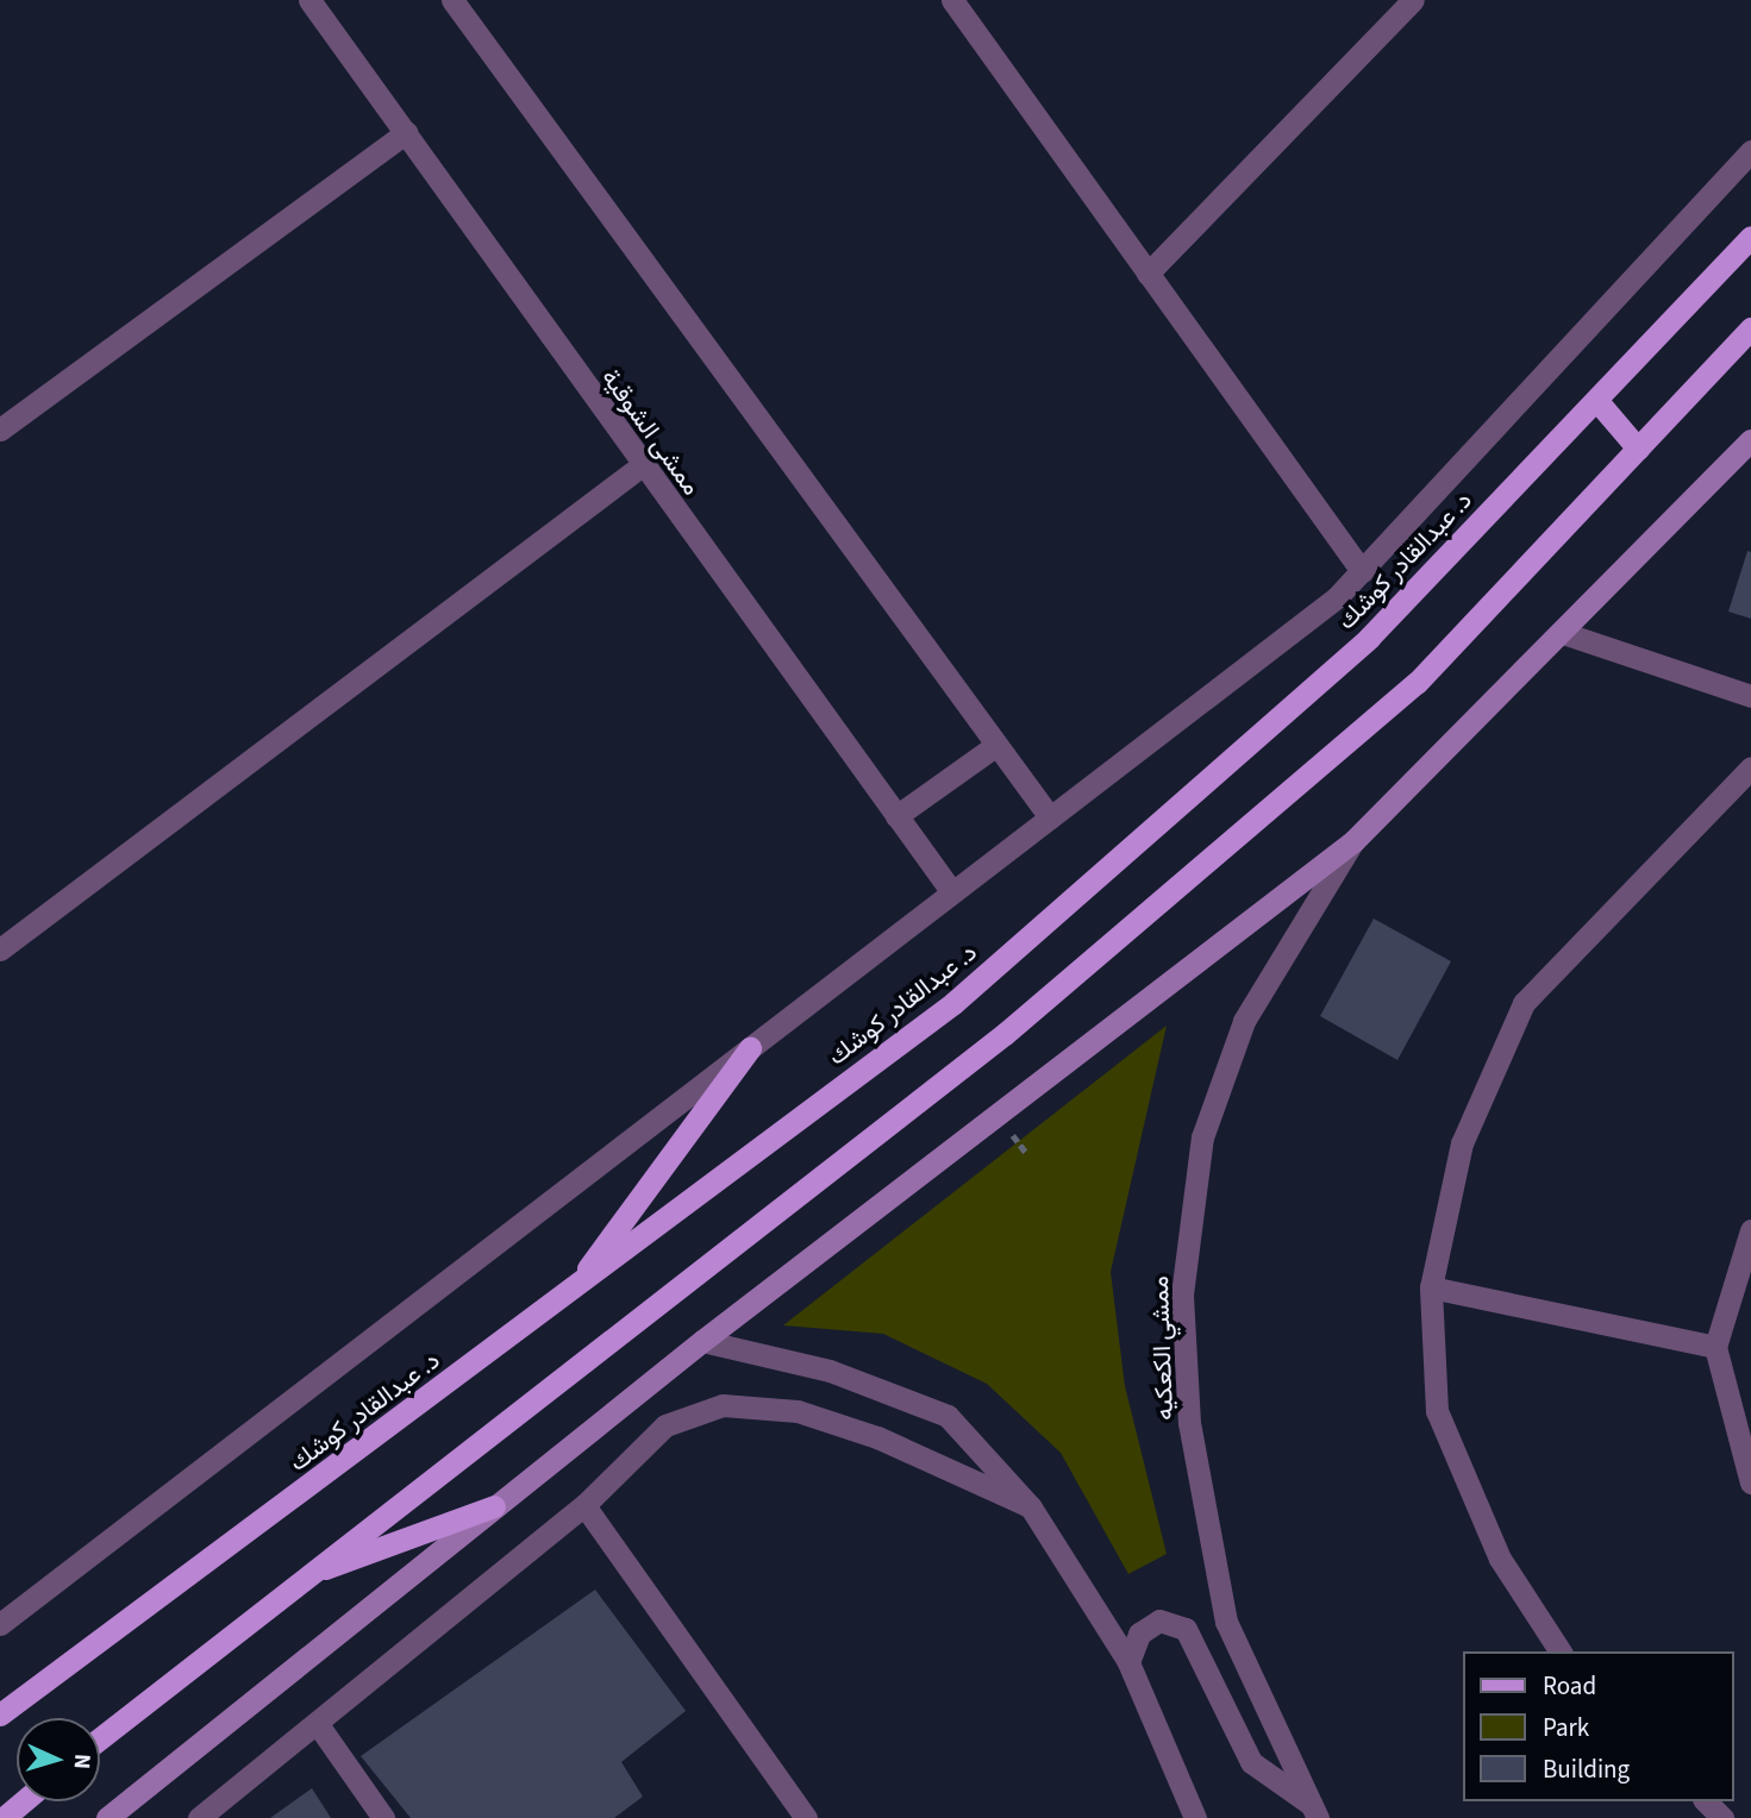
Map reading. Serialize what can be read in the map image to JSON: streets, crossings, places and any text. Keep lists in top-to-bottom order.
{
  "streets": {
    "main road": ["د. عبدالقادر كوشك"],
    "street": ["ممشى الشوقية", "ممشي الكعكيه"]
  },
  "crossings": [
    ["ممشى الشوقية", "د. عبدالقادر كوشك"]
  ],
  "legend": ["Road", "Park", "Building"],
  "north": "right"
}
